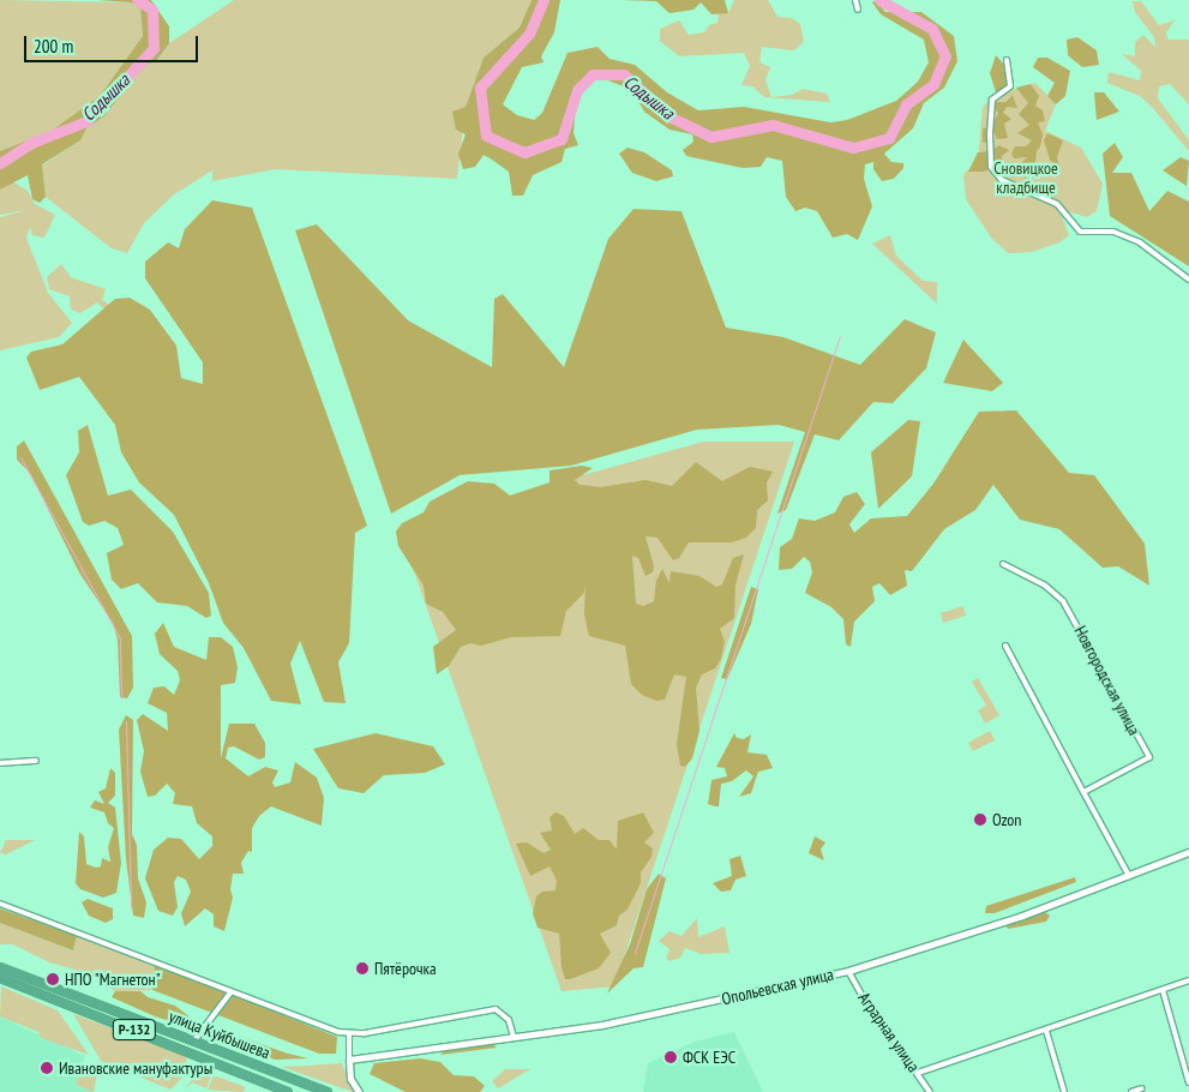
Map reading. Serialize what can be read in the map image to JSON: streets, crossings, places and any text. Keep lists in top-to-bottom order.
{
  "streets": {
    "highway": ["Р-132", "улица Куйбышева"],
    "street": ["Новгородская улица", "Опольевская улица", "Аграрная улица"]
  },
  "crossings": [
    ["Опольевская улица", "Аграрная улица"]
  ],
  "water": ["Содышка"],
  "parks": ["Сновицкое кладбище"],
  "places": [
    "Ozon",
    "Пятёрочка",
    "НПО \"Магнетон\"",
    "ФСК ЕЭС",
    "Ивановские мануфактуры"
  ],
  "scale_bar": "200 m"
}
